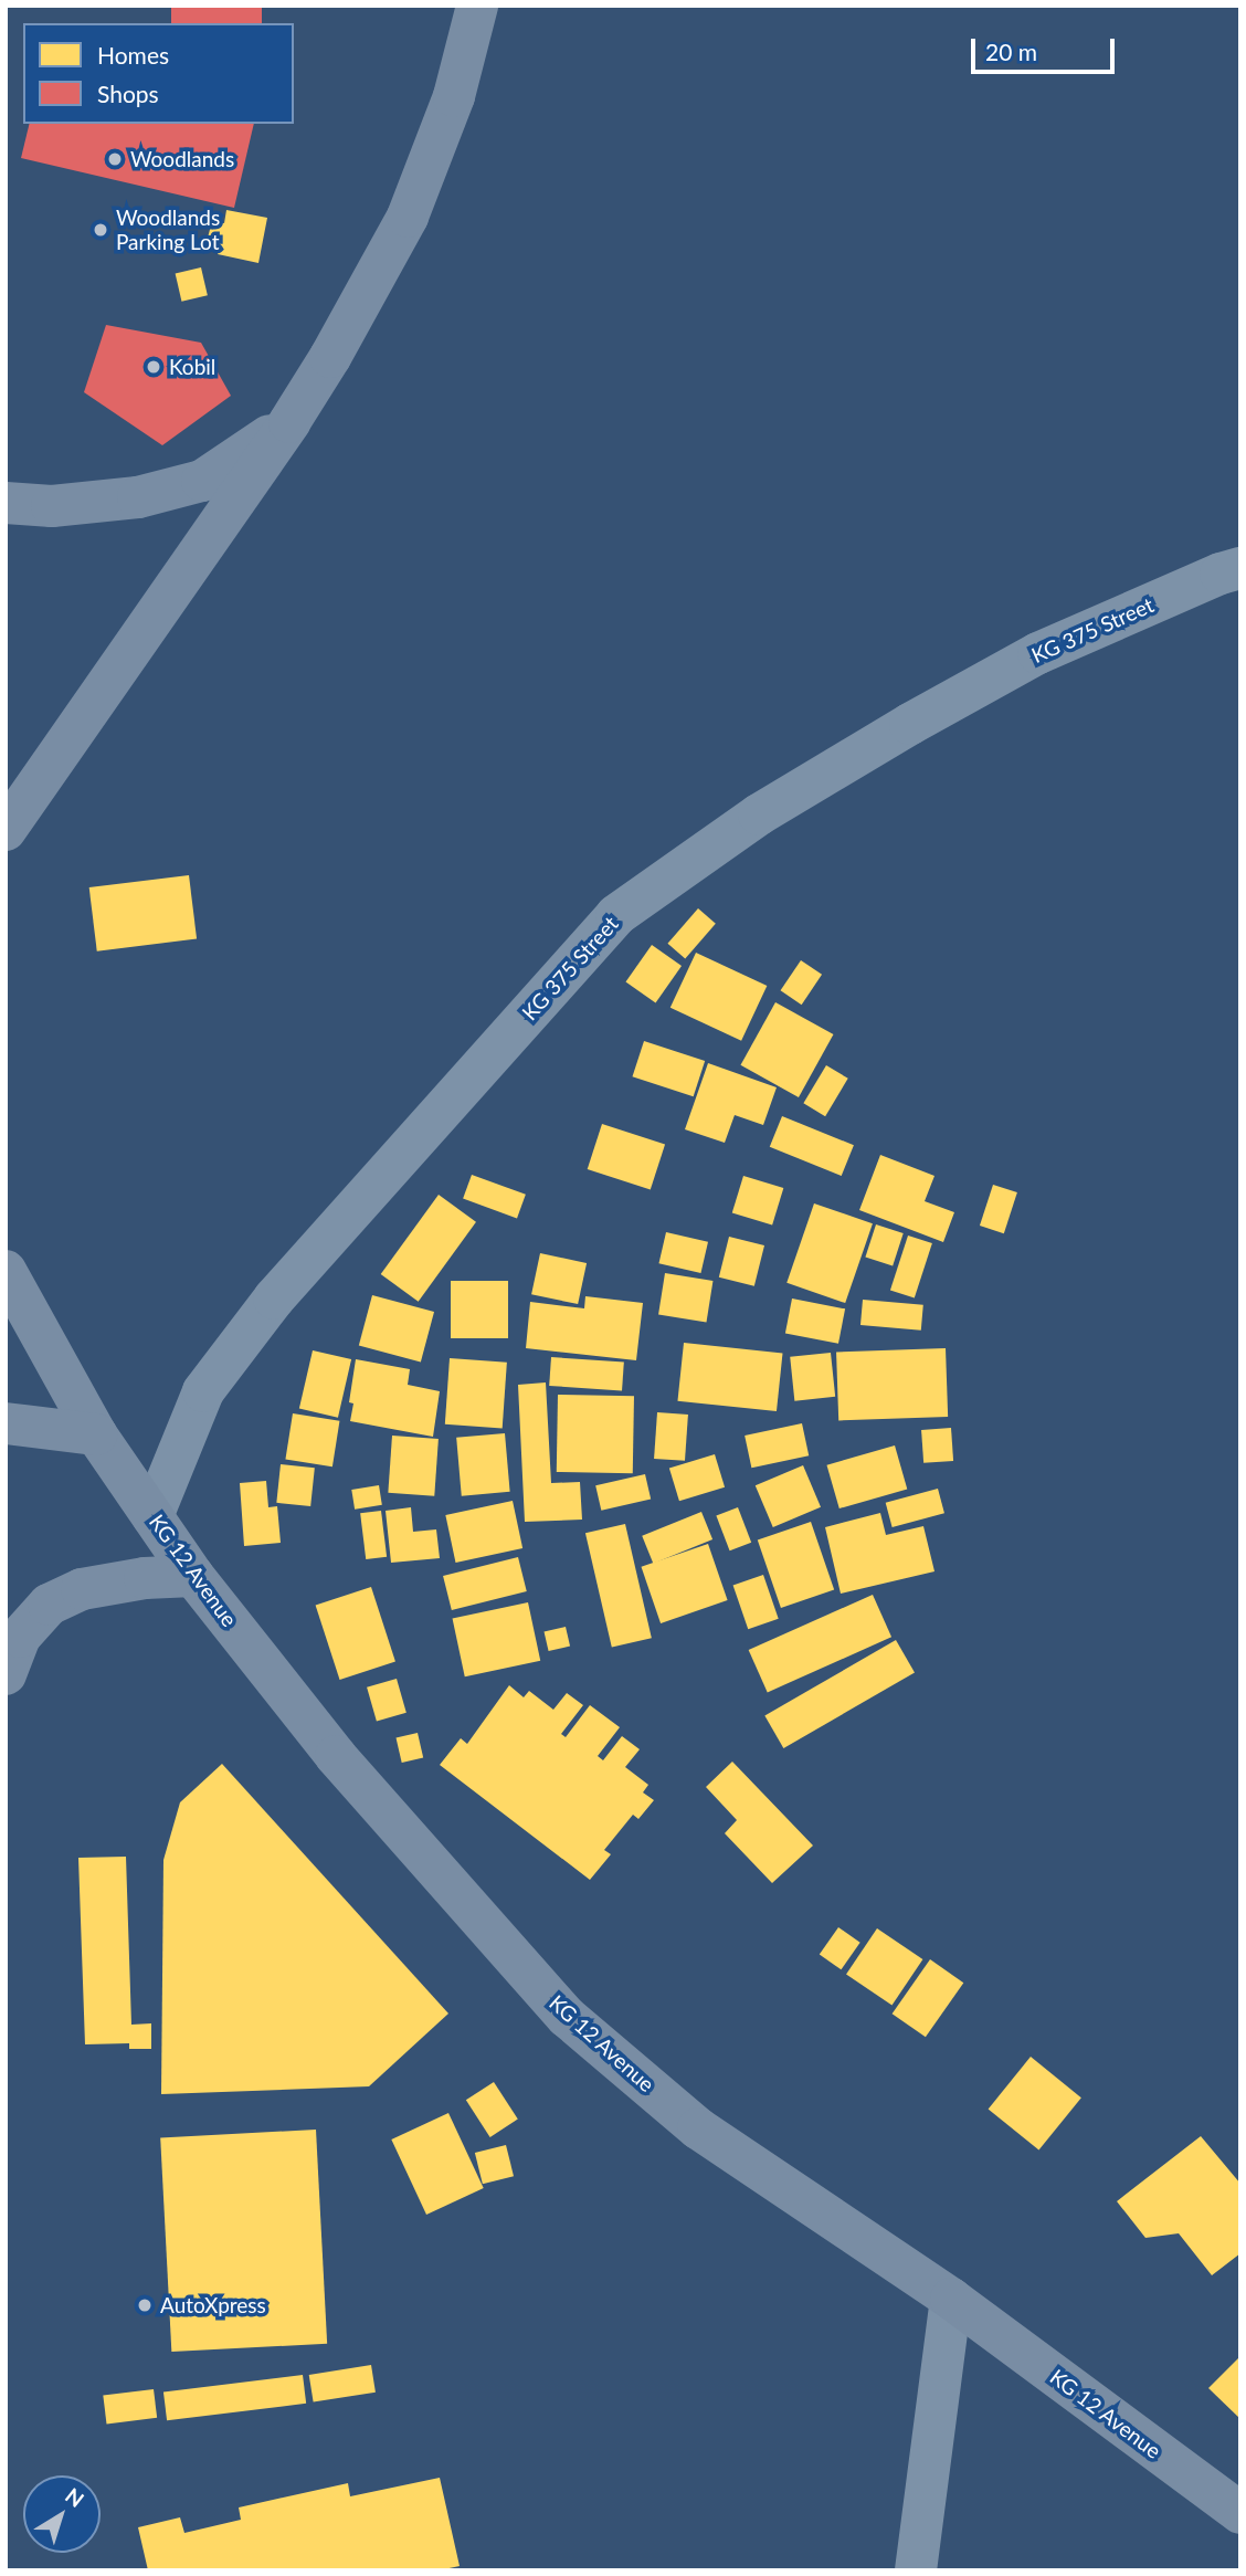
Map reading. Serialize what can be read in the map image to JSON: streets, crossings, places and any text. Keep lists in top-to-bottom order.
{
  "streets": {
    "main road": ["KG 12 Avenue"],
    "street": ["KG 375 Street"]
  },
  "crossings": [
    ["KG 375 Street", "KG 12 Avenue"]
  ],
  "places": [
    "Woodlands",
    "Woodlands Parking Lot",
    "Kobil",
    "AutoXpress"
  ],
  "legend": ["Homes", "Shops"],
  "scale_bar": "20 m",
  "north": "top right"
}
